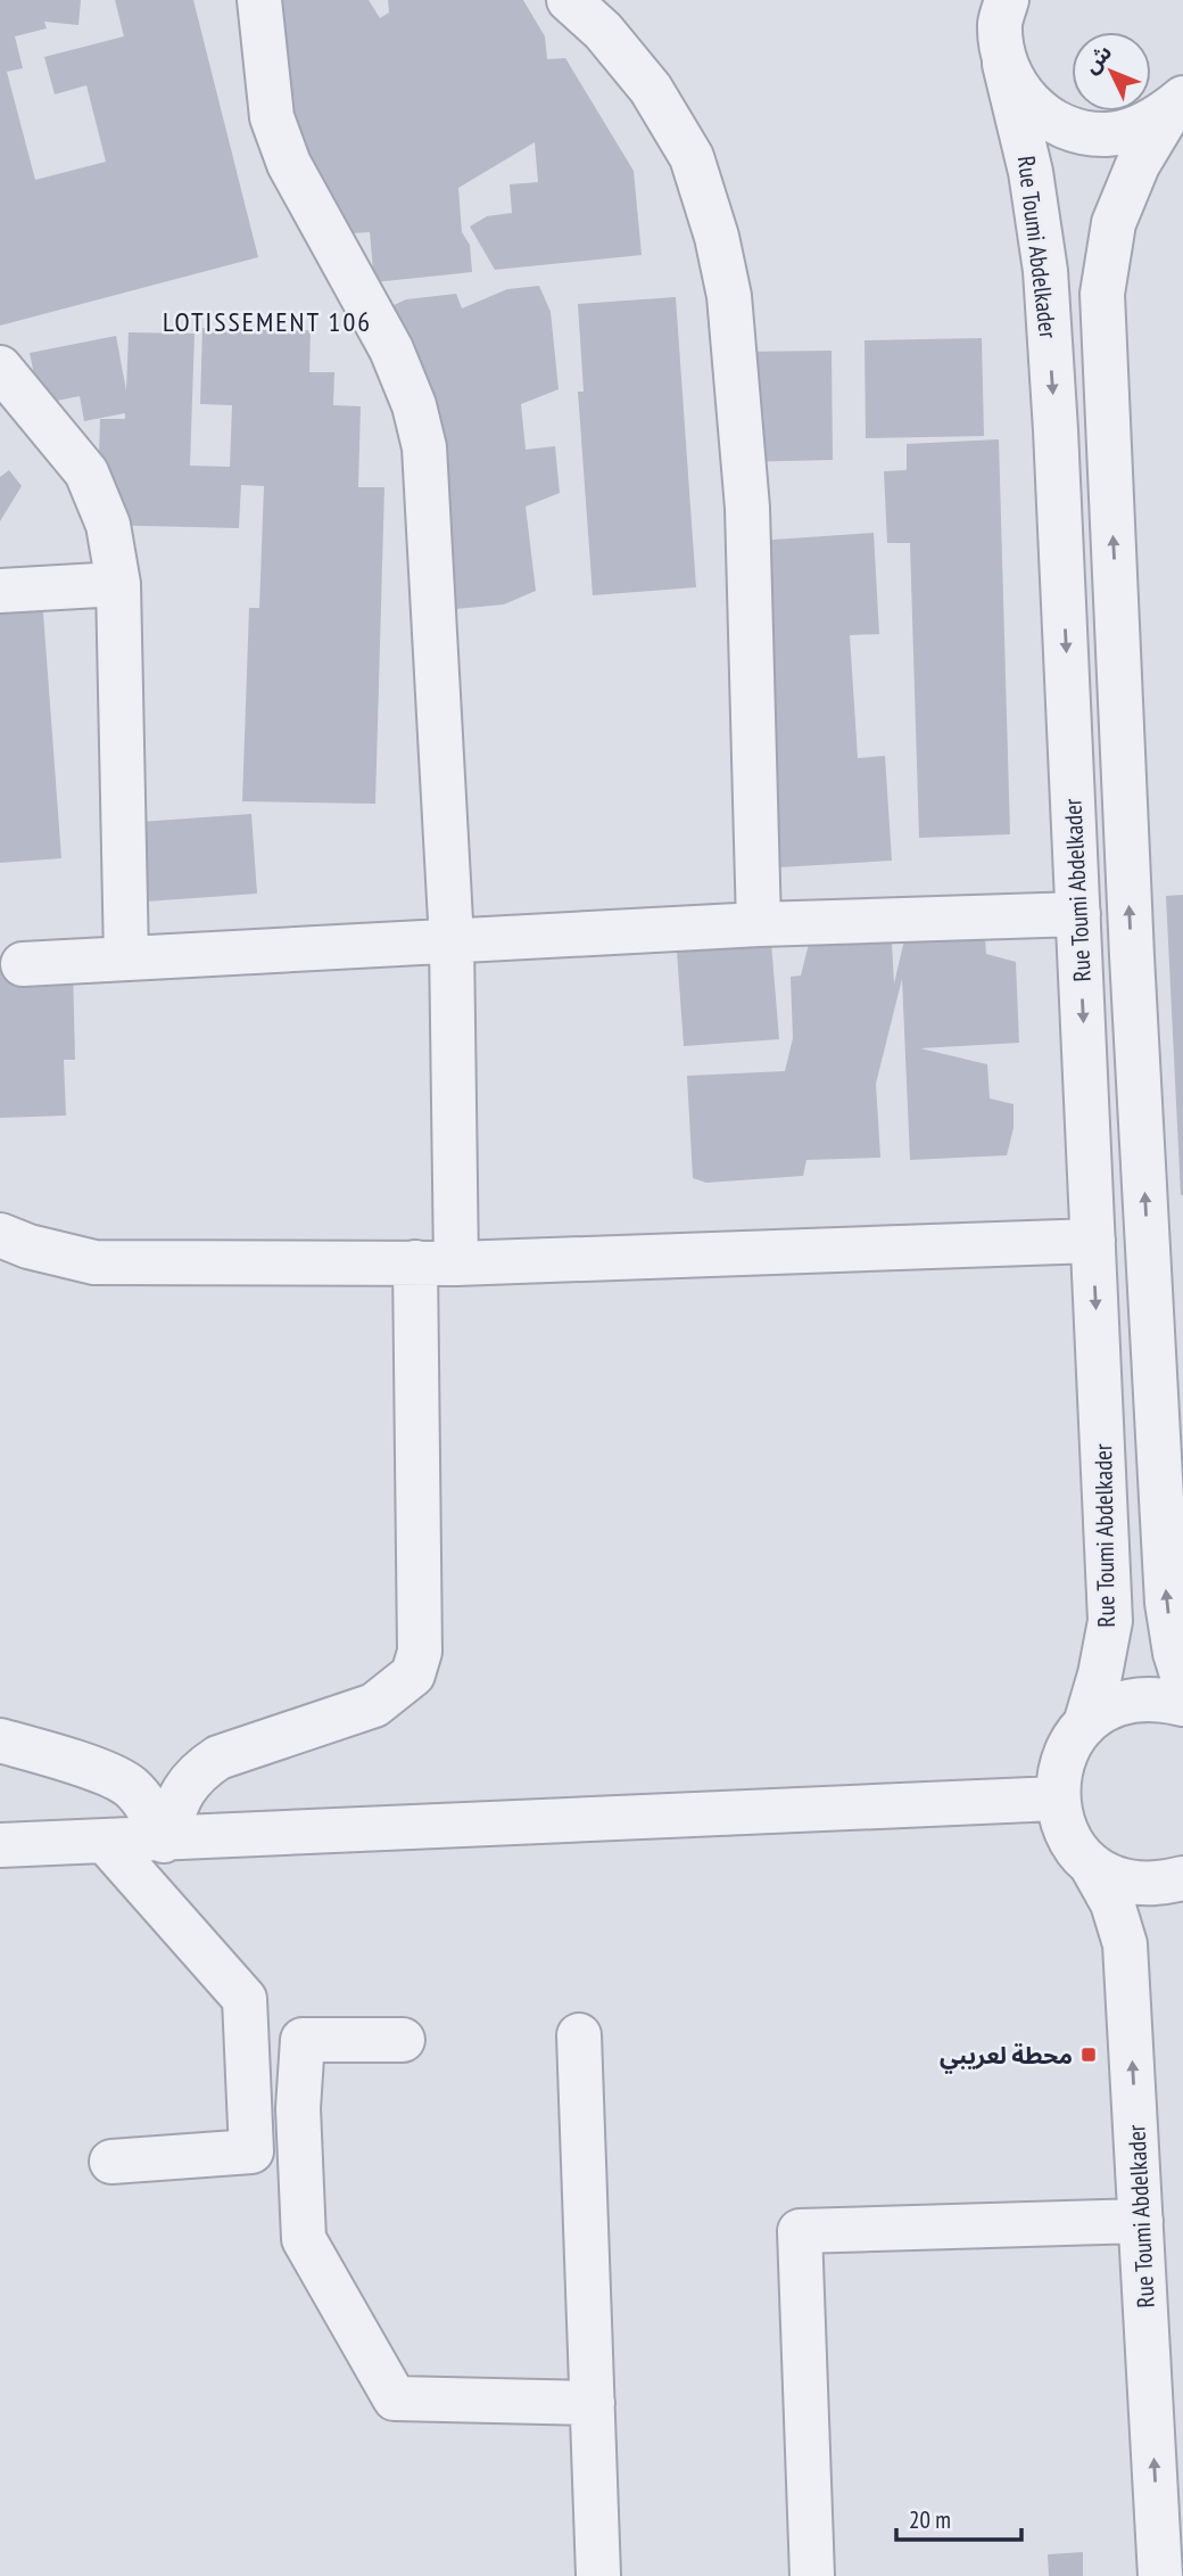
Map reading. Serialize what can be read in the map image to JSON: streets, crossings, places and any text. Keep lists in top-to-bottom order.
{
  "streets": {
    "street": ["Rue Toumi Abdelkader"]
  },
  "districts": ["LOTISSEMENT 106"],
  "places": {
    "transit": ["محطة لعريبي"]
  },
  "scale_bar": "20 m",
  "north": "top left"
}
